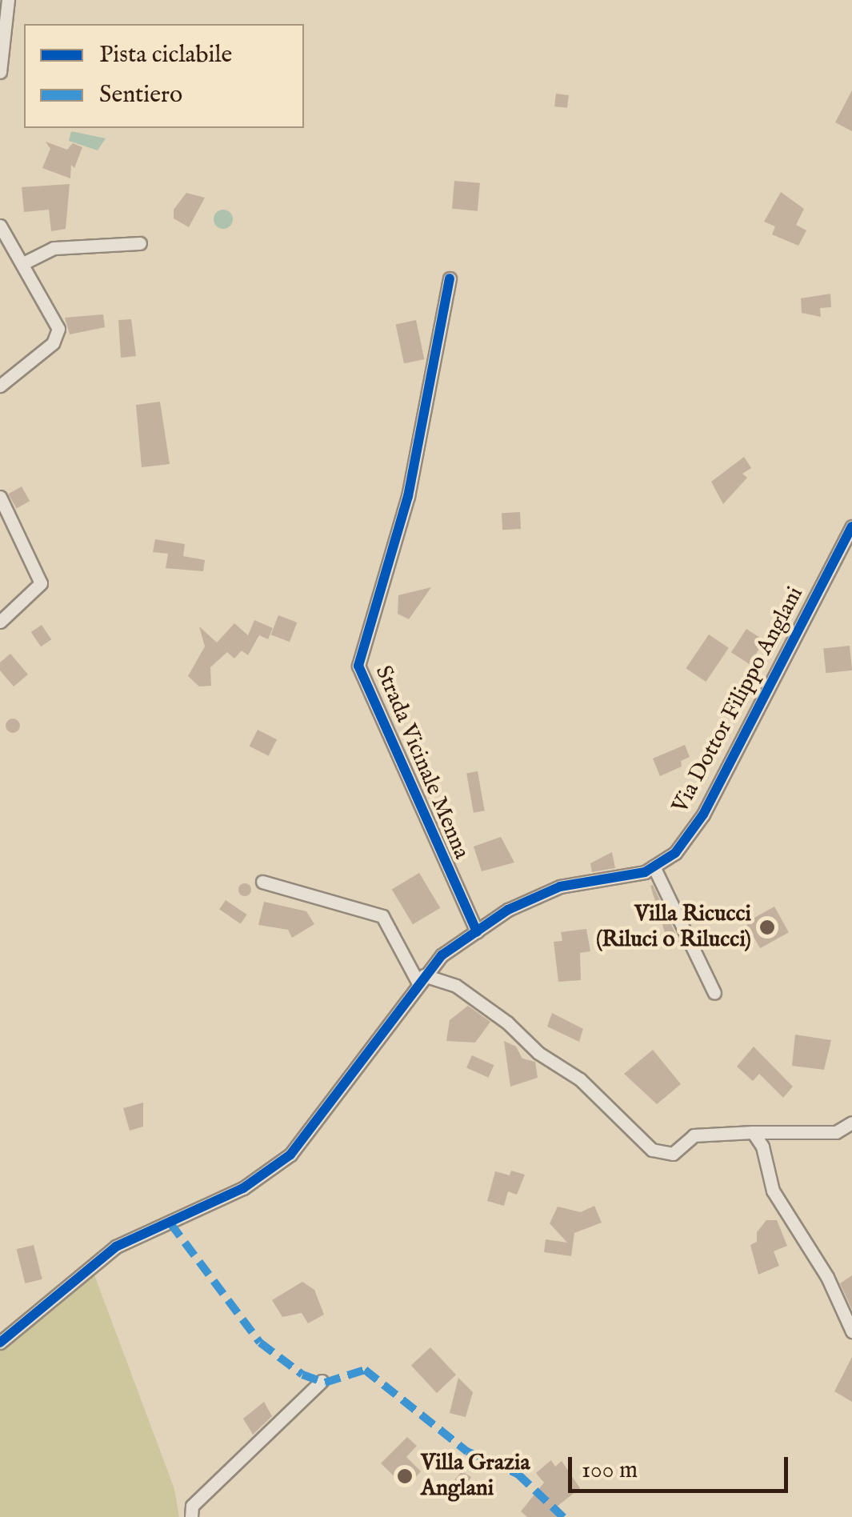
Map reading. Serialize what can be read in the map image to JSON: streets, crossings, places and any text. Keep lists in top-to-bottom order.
{
  "streets": {
    "street": ["Via Dottor Filippo Anglani", "Strada Vicinale Menna"]
  },
  "crossings": [
    ["Via Dottor Filippo Anglani", "Strada Vicinale Menna"]
  ],
  "places": ["Villa Ricucci (Riluci o Rilucci)", "Villa Grazia Anglani"],
  "legend": ["Pista ciclabile", "Sentiero"],
  "scale_bar": "100 m"
}
